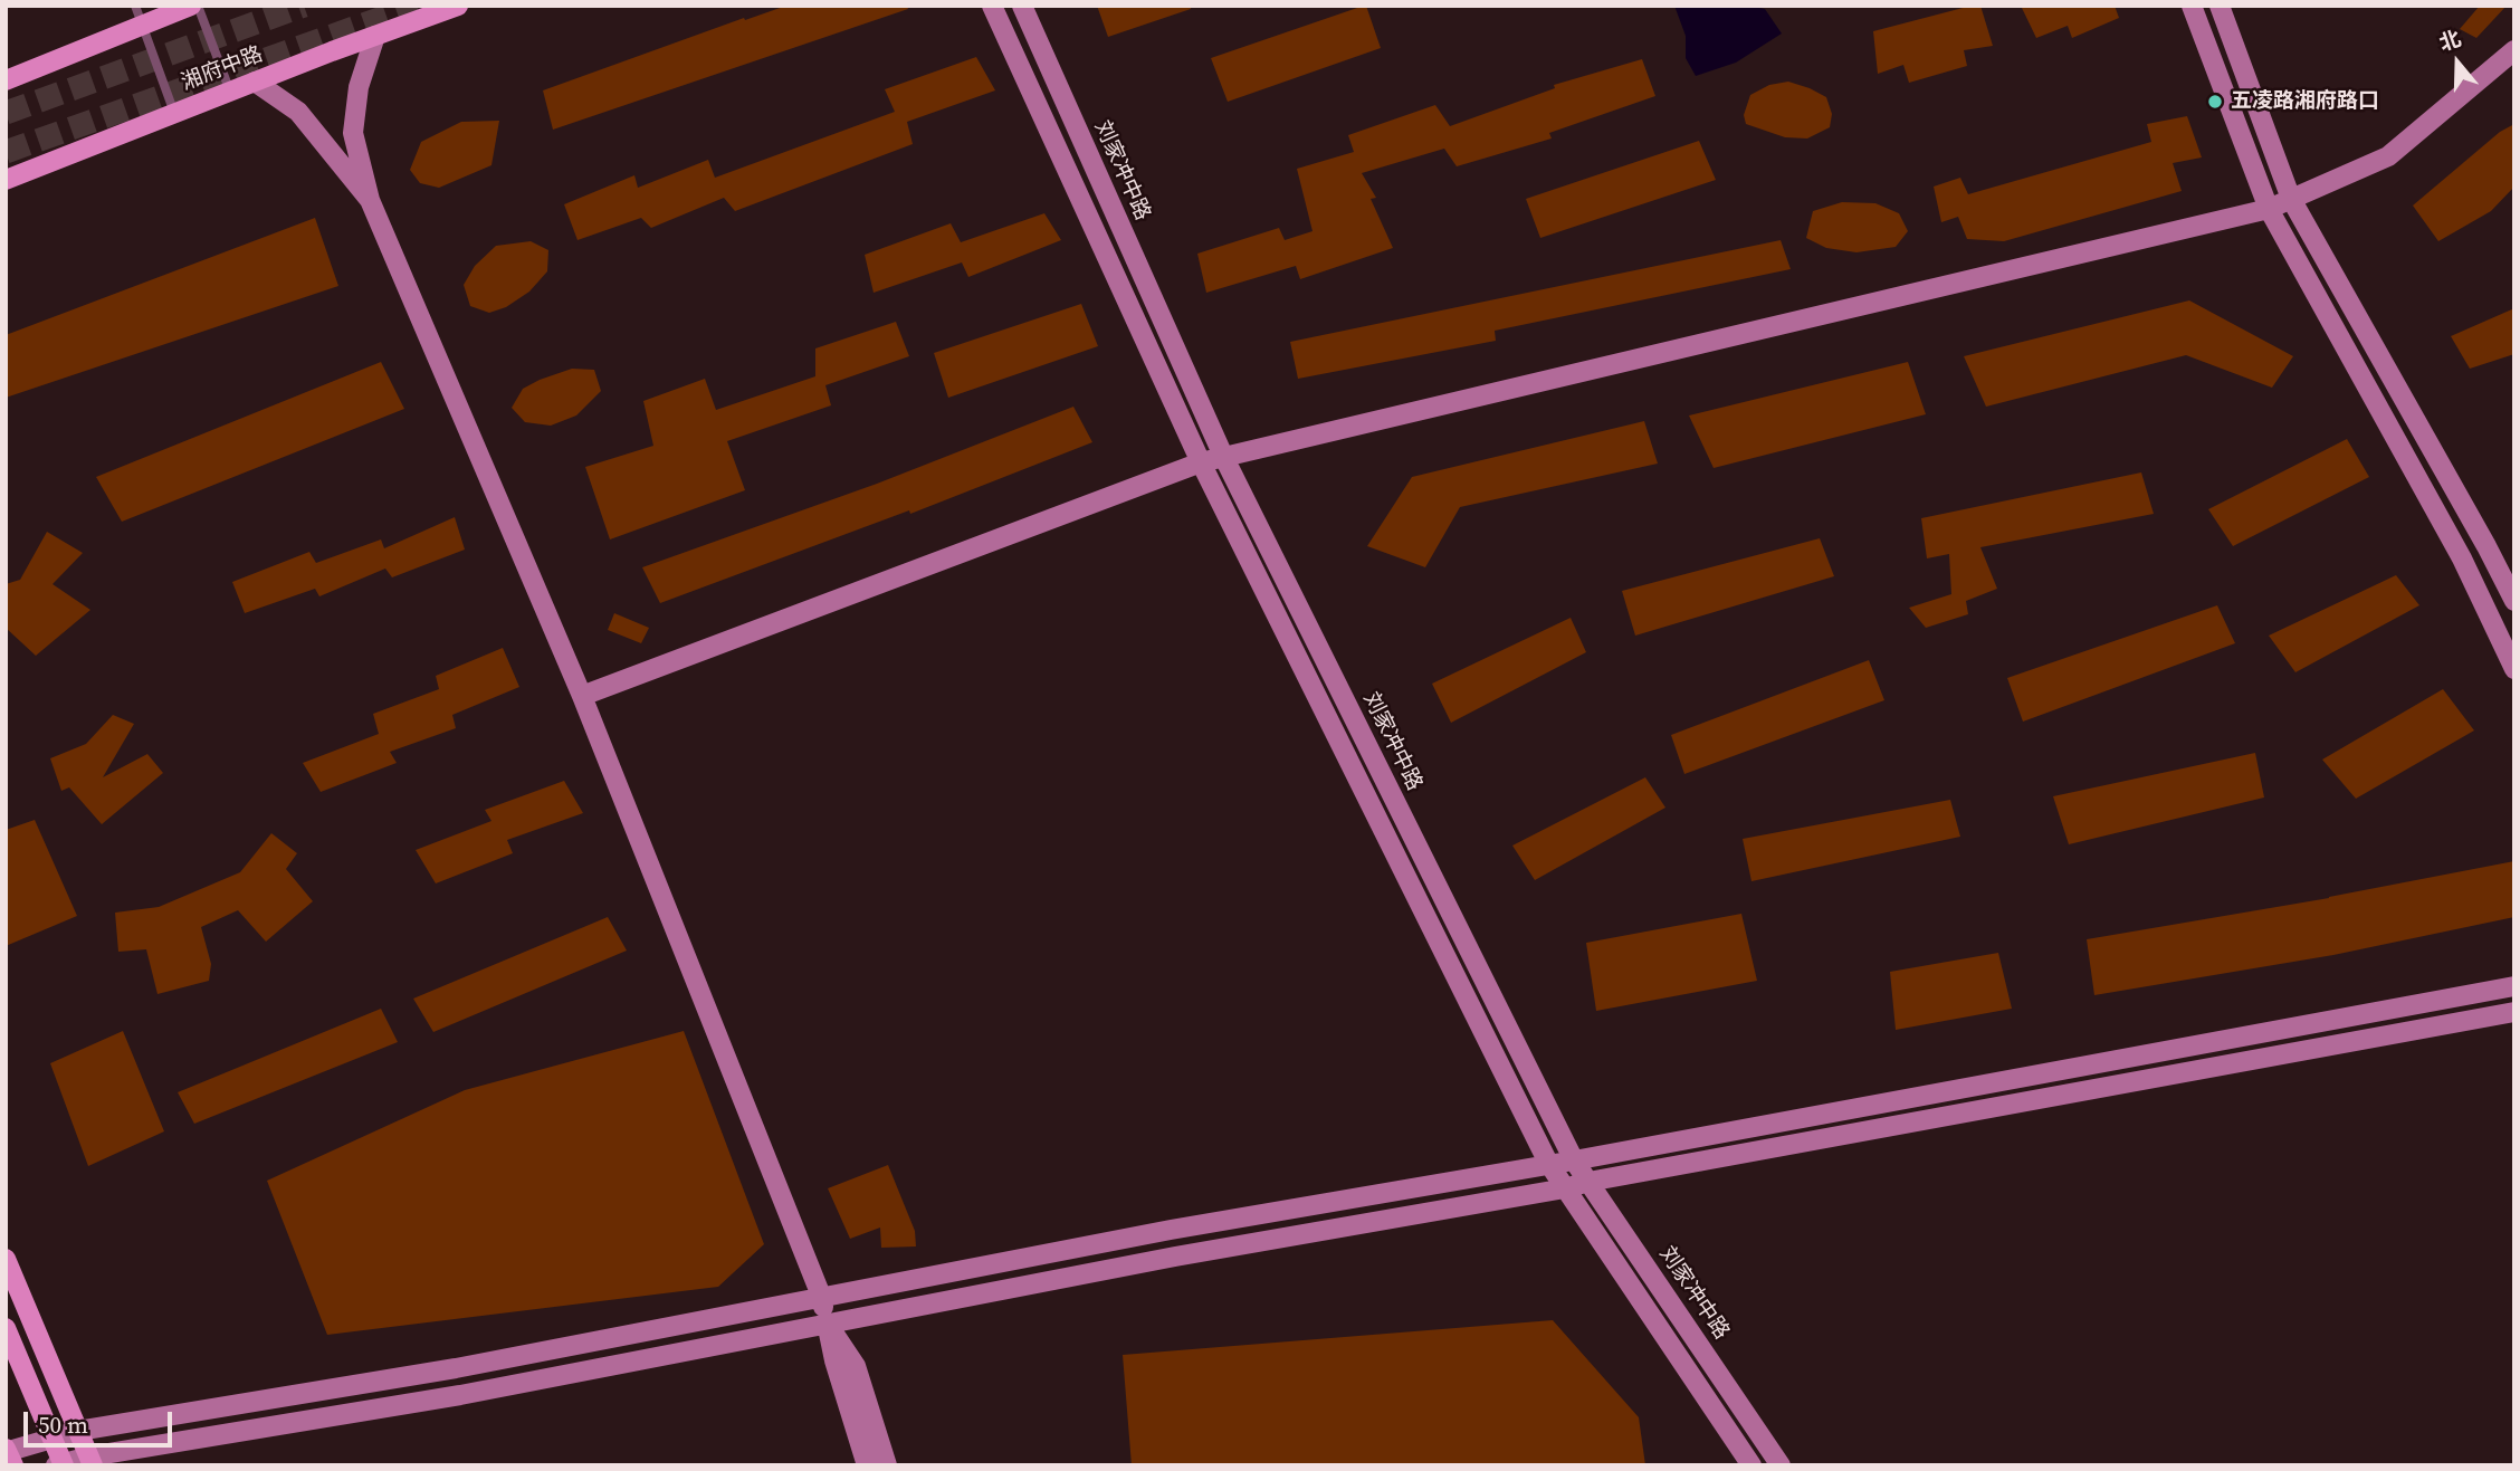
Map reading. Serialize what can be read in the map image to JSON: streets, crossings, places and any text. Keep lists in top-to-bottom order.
{
  "streets": {
    "main road": ["湘府中路", "刘家冲中路"]
  },
  "places": ["五凌路湘府路口"],
  "scale_bar": "50 m",
  "north": "top"
}
